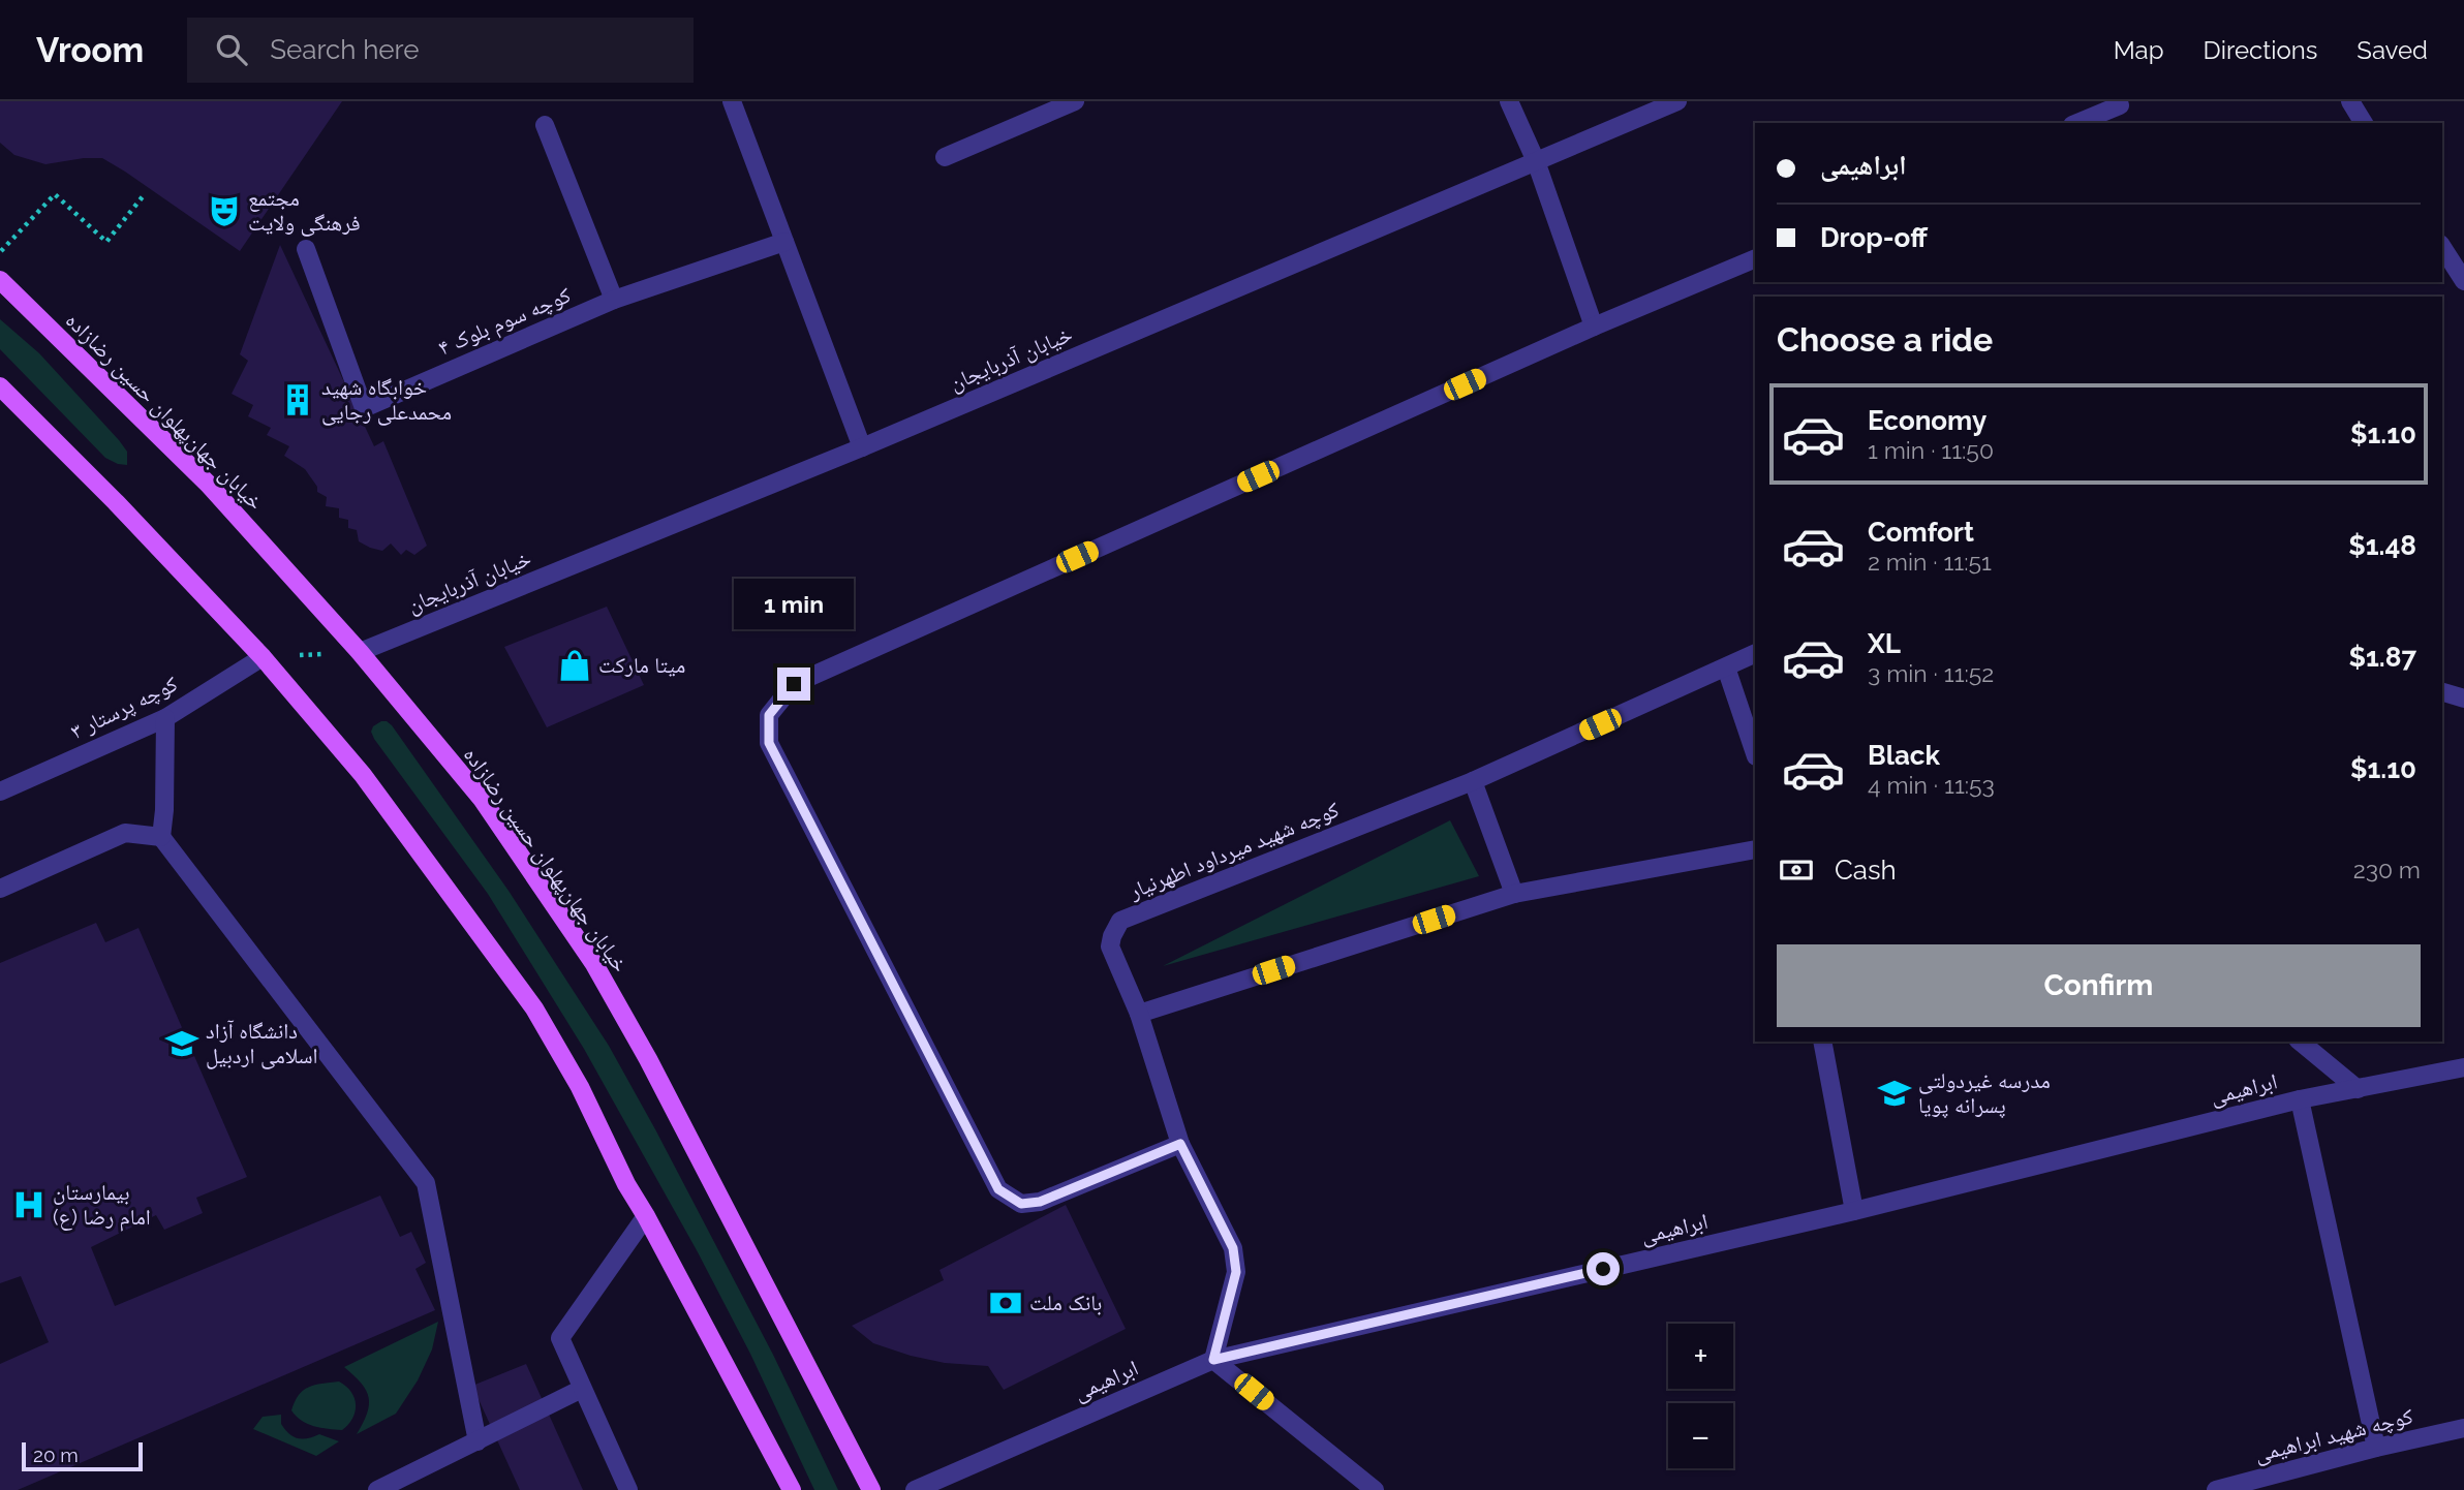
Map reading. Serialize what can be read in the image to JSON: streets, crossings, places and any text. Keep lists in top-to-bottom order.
{
  "streets": {
    "main road": ["خیابان جهان‌پهلوان حسین رضا‌زاده"],
    "street": [
      "کوچه سوم بلوک ۴",
      "خیابان آذربایجان",
      "کوچه پرستار ۳",
      "کوچه شهید میرداود اطهرنیار",
      "ابراهیمی",
      "کوچه شهید ابراهیمی"
    ]
  },
  "crossings": [
    ["خیابان آذربایجان", "خیابان جهان‌پهلوان حسین رضا‌زاده"],
    ["کوچه شهید میرداود اطهرنیار", "ابراهیمی"]
  ],
  "places": {
    "theatre": ["مجتمع فرهنگی ولایت"],
    "building": ["خوابگاه شهید محمدعلی رجایی"],
    "shop": ["میتا مارکت"],
    "school or university": ["دانشگاه آزاد اسلامی اردبیل", "مدرسه غیردولتی پسرانه پویا"],
    "hospital": ["بیمارستان امام رضا (ع)"],
    "bank": ["بانک ملت"]
  },
  "scale_bar": "20 m",
  "page": {
    "header": "Vroom",
    "search": "Search here",
    "nav": ["Map", "Directions", "Saved"],
    "banner": ["ابراهیمی", "Drop-off"],
    "heading": "Choose a ride",
    "list": [
      {
        "name": "Economy",
        "note": "1 min · 11:50",
        "value": "$1.10"
      },
      {
        "name": "Comfort",
        "note": "2 min · 11:51",
        "value": "$1.48"
      },
      {
        "name": "XL",
        "note": "3 min · 11:52",
        "value": "$1.87"
      },
      {
        "name": "Black",
        "note": "4 min · 11:53",
        "value": "$1.10"
      }
    ],
    "bubble": "1 min",
    "pay": ["Cash", "230 m"],
    "buttons": "Confirm",
    "map_buttons": ["+", "−"],
    "scale": "20 m"
  }
}
